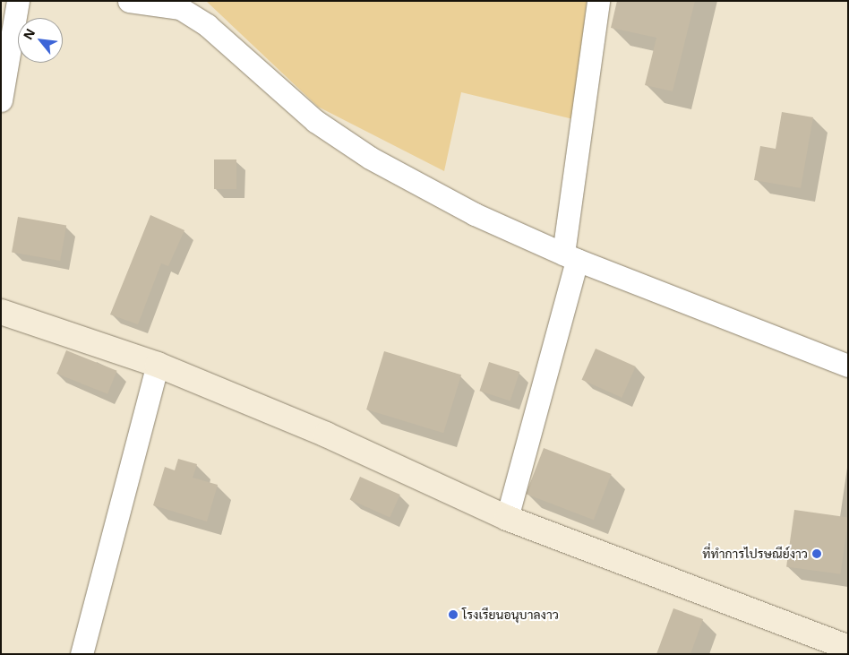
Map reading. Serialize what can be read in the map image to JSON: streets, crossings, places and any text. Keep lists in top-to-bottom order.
{
  "places": ["ที่ทำการไปรษณีย์งาว", "โรงเรียนอนุบาลงาว"],
  "north": "top left"
}
